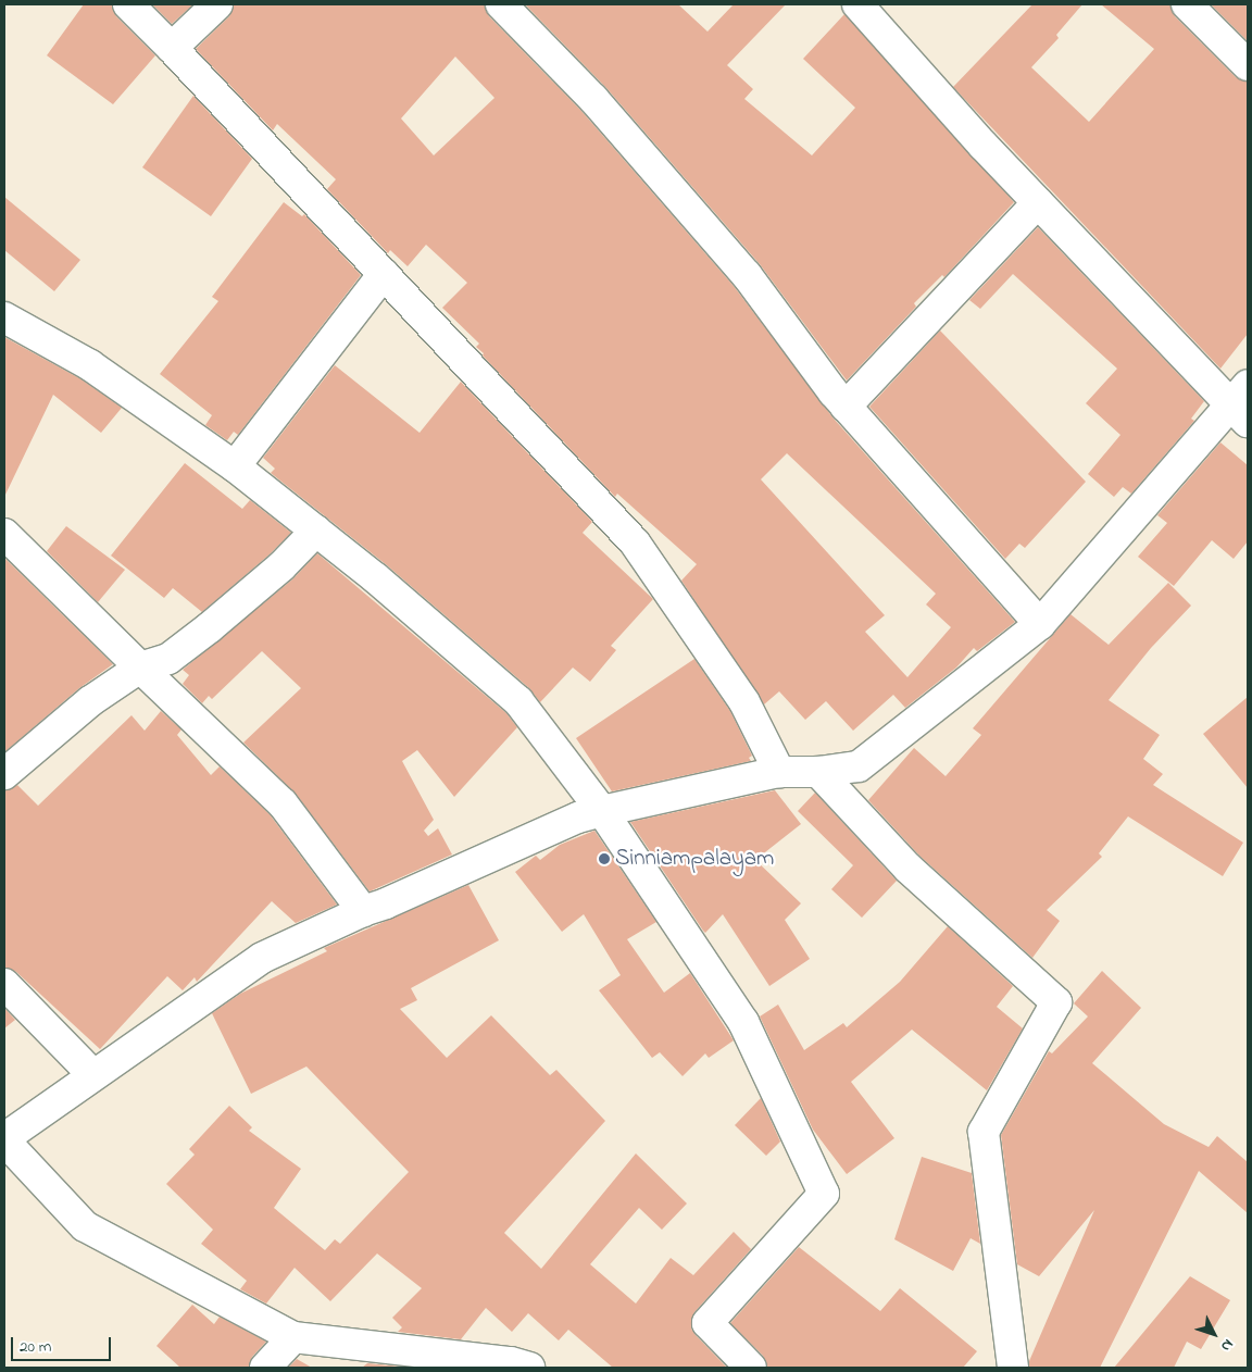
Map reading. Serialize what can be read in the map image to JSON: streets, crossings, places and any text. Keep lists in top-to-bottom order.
{
  "places": ["Sinniampalayam"],
  "scale_bar": "20 m",
  "north": "bottom right"
}
